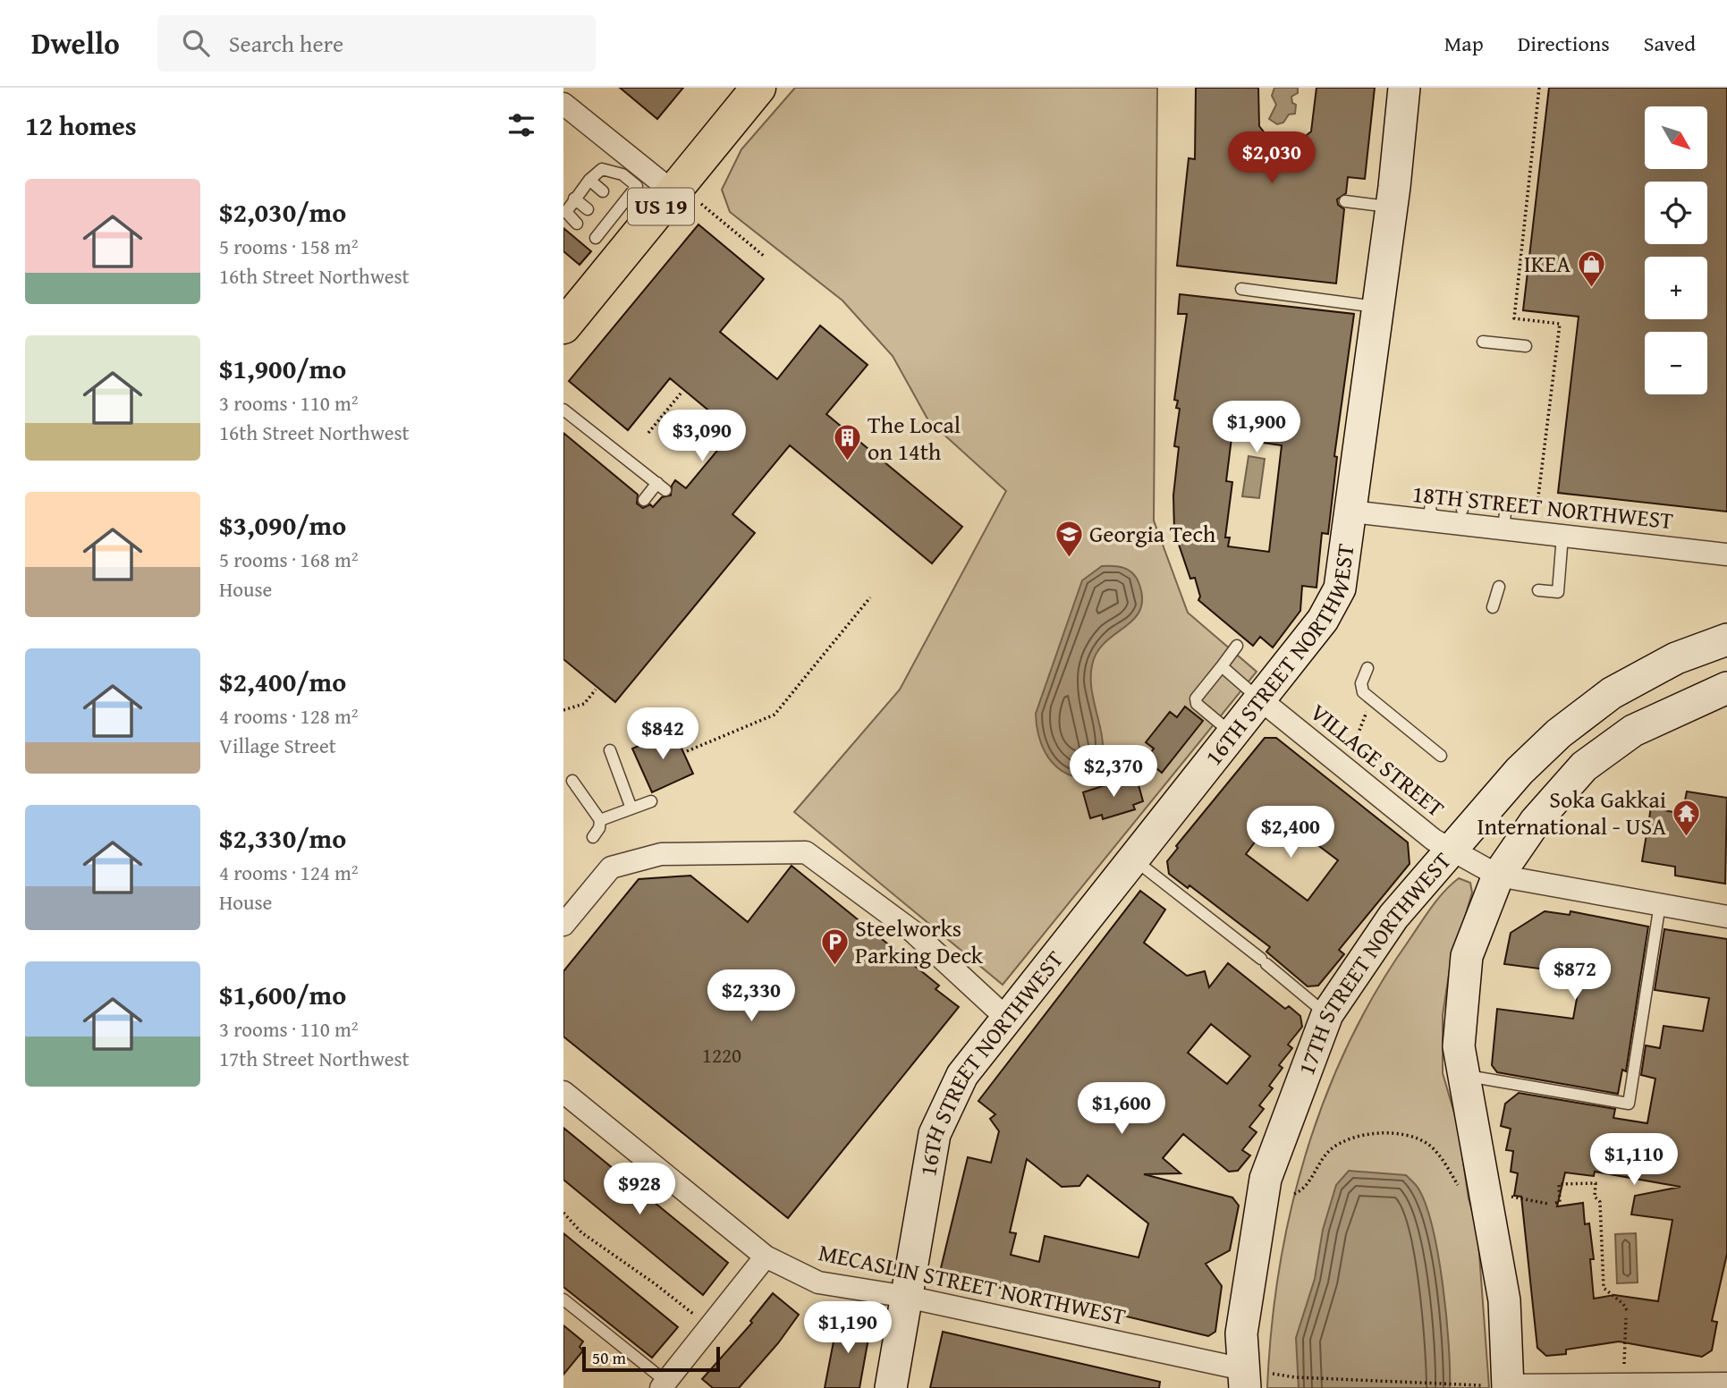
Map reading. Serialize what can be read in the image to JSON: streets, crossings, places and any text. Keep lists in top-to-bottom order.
{
  "streets": {
    "main road": ["US 19", "16TH STREET NORTHWEST", "17TH STREET NORTHWEST"],
    "street": ["18TH STREET NORTHWEST", "VILLAGE STREET", "MECASLIN STREET NORTHWEST"]
  },
  "crossings": [
    ["18TH STREET NORTHWEST", "16TH STREET NORTHWEST"],
    ["16TH STREET NORTHWEST", "VILLAGE STREET"],
    ["16TH STREET NORTHWEST", "MECASLIN STREET NORTHWEST"],
    ["VILLAGE STREET", "17TH STREET NORTHWEST"],
    ["17TH STREET NORTHWEST", "MECASLIN STREET NORTHWEST"]
  ],
  "places": {
    "shop": ["IKEA"],
    "building": ["The Local on 14th"],
    "school or university": ["Georgia Tech"],
    "temple": ["Soka Gakkai International - USA"],
    "parking": ["Steelworks Parking Deck"]
  },
  "house_numbers": ["1220"],
  "scale_bar": "50 m",
  "north": "bottom right",
  "page": {
    "header": "Dwello",
    "search": "Search here",
    "nav": ["Map", "Directions", "Saved"],
    "heading": "12 homes",
    "map_buttons": ["+", "−"],
    "price": [
      "$2,030",
      "$1,900",
      "$3,090",
      "$842",
      "$2,370",
      "$2,400",
      "$872",
      "$2,330",
      "$1,600",
      "$1,110",
      "$928",
      "$1,190"
    ],
    "list": [
      {
        "name": "$2,030/mo",
        "note": "5 rooms · 158 m² · 16th Street Northwest"
      },
      {
        "name": "$1,900/mo",
        "note": "3 rooms · 110 m² · 16th Street Northwest"
      },
      {
        "name": "$3,090/mo",
        "note": "5 rooms · 168 m² · House"
      },
      {
        "name": "$2,400/mo",
        "note": "4 rooms · 128 m² · Village Street"
      },
      {
        "name": "$2,330/mo",
        "note": "4 rooms · 124 m² · House"
      },
      {
        "name": "$1,600/mo",
        "note": "3 rooms · 110 m² · 17th Street Northwest"
      }
    ],
    "scale": "50 m"
  }
}
